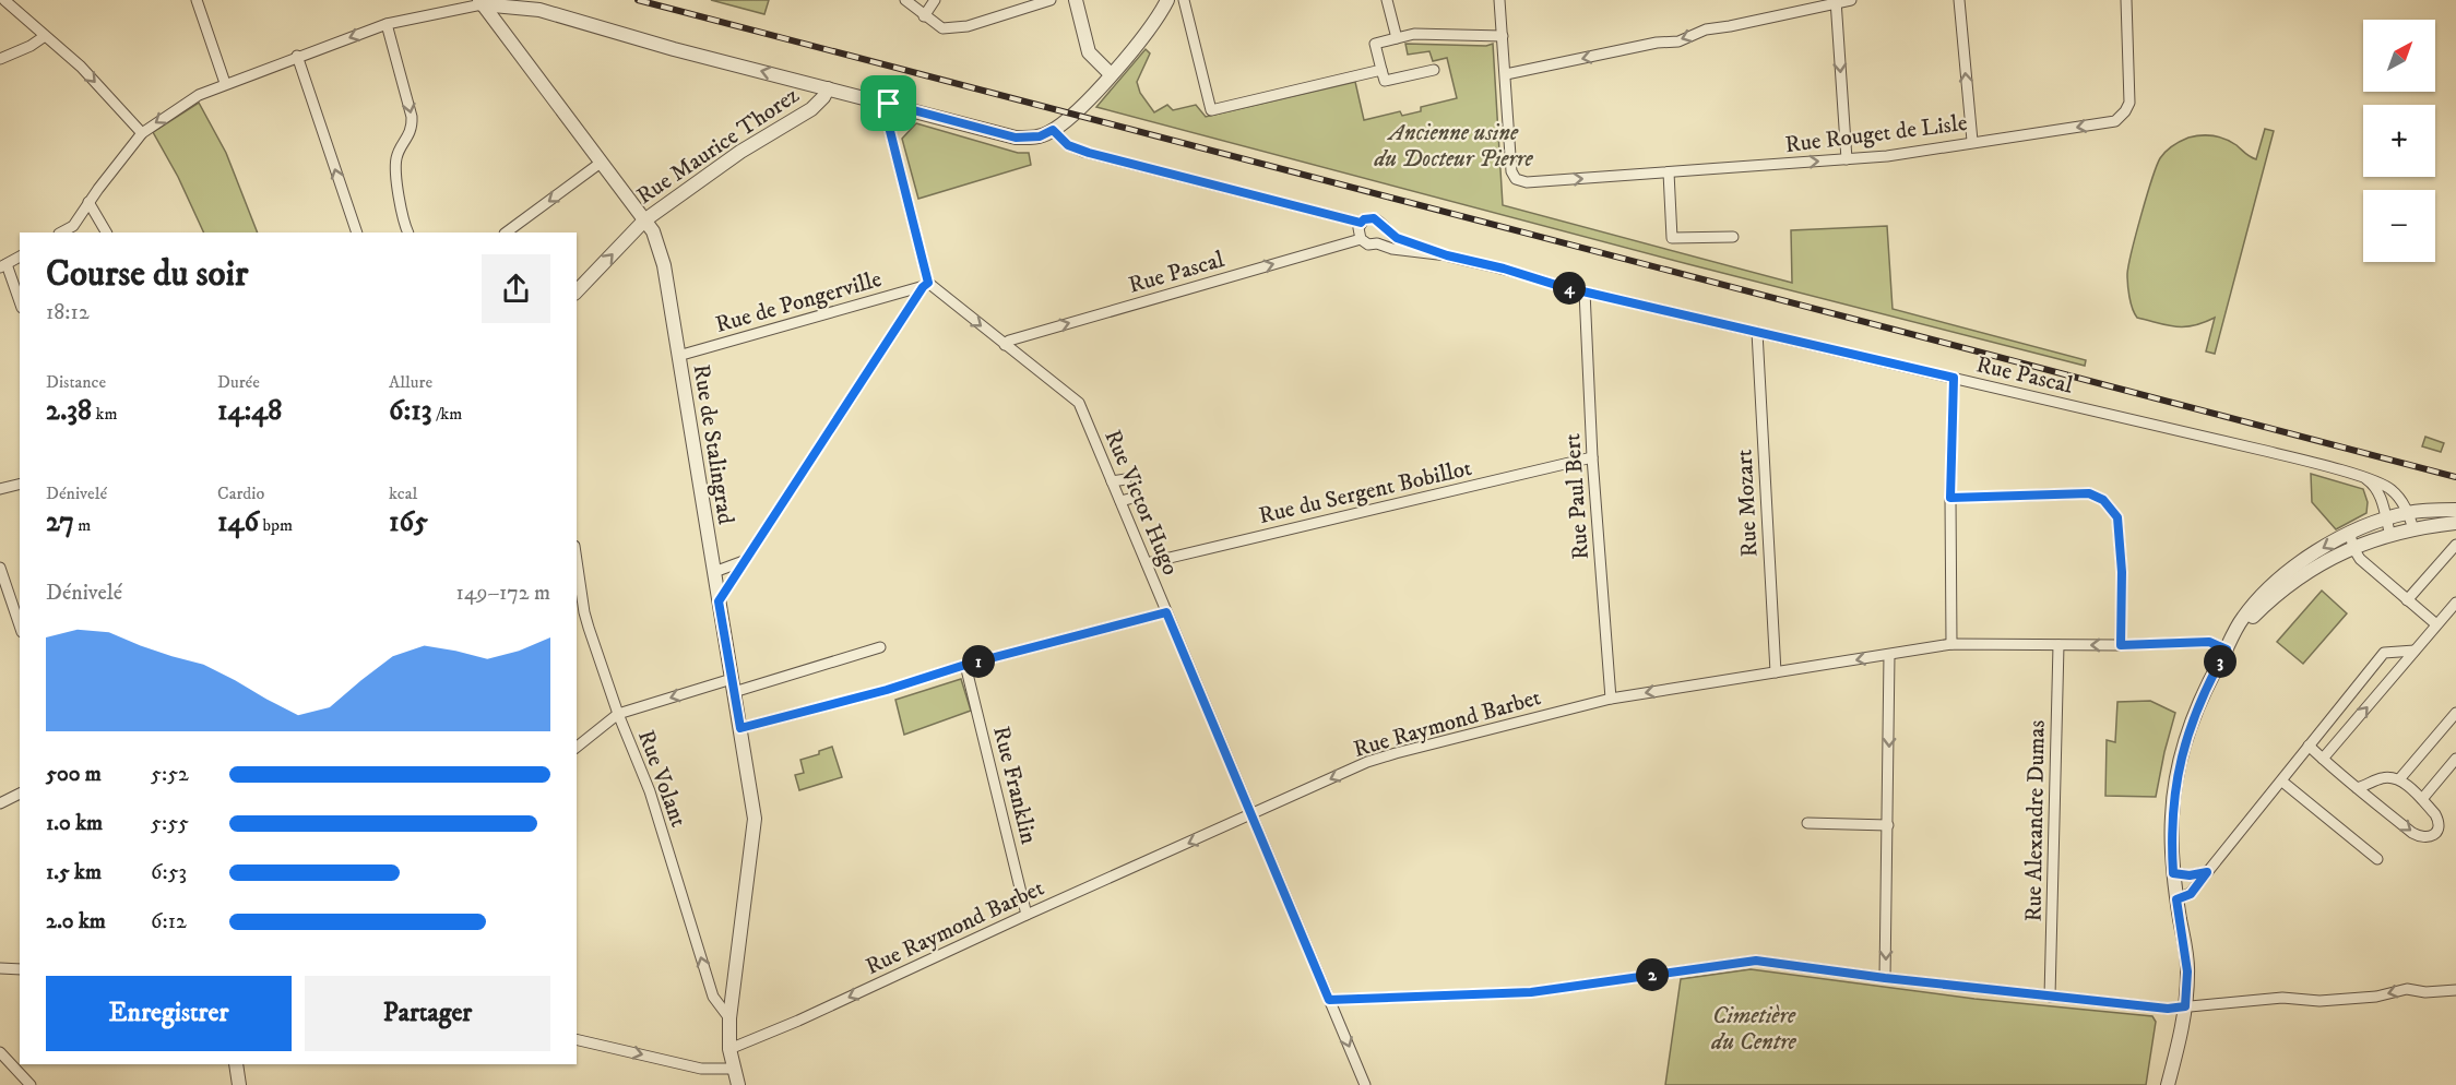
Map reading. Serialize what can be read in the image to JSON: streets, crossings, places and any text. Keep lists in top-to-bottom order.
{
  "streets": {
    "street": [
      "Rue Rouget de Lisle",
      "Rue Maurice Thorez",
      "Rue Pascal",
      "Rue de Pongerville",
      "Rue de Stalingrad",
      "Rue du Sergent Bobillot",
      "Rue Paul Bert",
      "Rue Victor Hugo",
      "Rue Mozart",
      "Rue Raymond Barbet",
      "Rue Volant",
      "Rue Franklin",
      "Rue Alexandre Dumas"
    ]
  },
  "crossings": [
    ["Rue Maurice Thorez", "Rue de Stalingrad"],
    ["Rue Pascal", "Rue Paul Bert"],
    ["Rue Pascal", "Rue Victor Hugo"],
    ["Rue Pascal", "Rue Mozart"],
    ["Rue de Pongerville", "Rue de Stalingrad"],
    ["Rue de Pongerville", "Rue Victor Hugo"],
    ["Rue de Stalingrad", "Rue Raymond Barbet"],
    ["Rue de Stalingrad", "Rue Volant"],
    ["Rue du Sergent Bobillot", "Rue Paul Bert"],
    ["Rue du Sergent Bobillot", "Rue Victor Hugo"],
    ["Rue Paul Bert", "Rue Raymond Barbet"],
    ["Rue Victor Hugo", "Rue Raymond Barbet"],
    ["Rue Mozart", "Rue Raymond Barbet"],
    ["Rue Raymond Barbet", "Rue Franklin"],
    ["Rue Raymond Barbet", "Rue Alexandre Dumas"]
  ],
  "one_way": ["Rue Raymond Barbet", "Rue Volant"],
  "parks": ["Ancienne usine du Docteur Pierre", "Cimetière du Centre"],
  "north": "top right",
  "page": {
    "map_buttons": ["+", "−"],
    "heading": ["Course du soir", "18:12"],
    "pins": [
      "4",
      "1",
      "3",
      "2"
    ],
    "stats": [
      ["Distance", "2.38 km"],
      ["Durée", "14:48"],
      ["Allure", "6:13 /km"],
      ["Dénivelé", "27 m"],
      ["Cardio", "146 bpm"],
      ["kcal", "165"]
    ],
    "chart": ["Dénivelé", "149–172 m"],
    "list": [
      {
        "name": "500 m",
        "note": "5:52"
      },
      {
        "name": "1.0 km",
        "note": "5:55"
      },
      {
        "name": "1.5 km",
        "note": "6:53"
      },
      {
        "name": "2.0 km",
        "note": "6:12"
      }
    ],
    "buttons": ["Enregistrer", "Partager"]
  }
}
